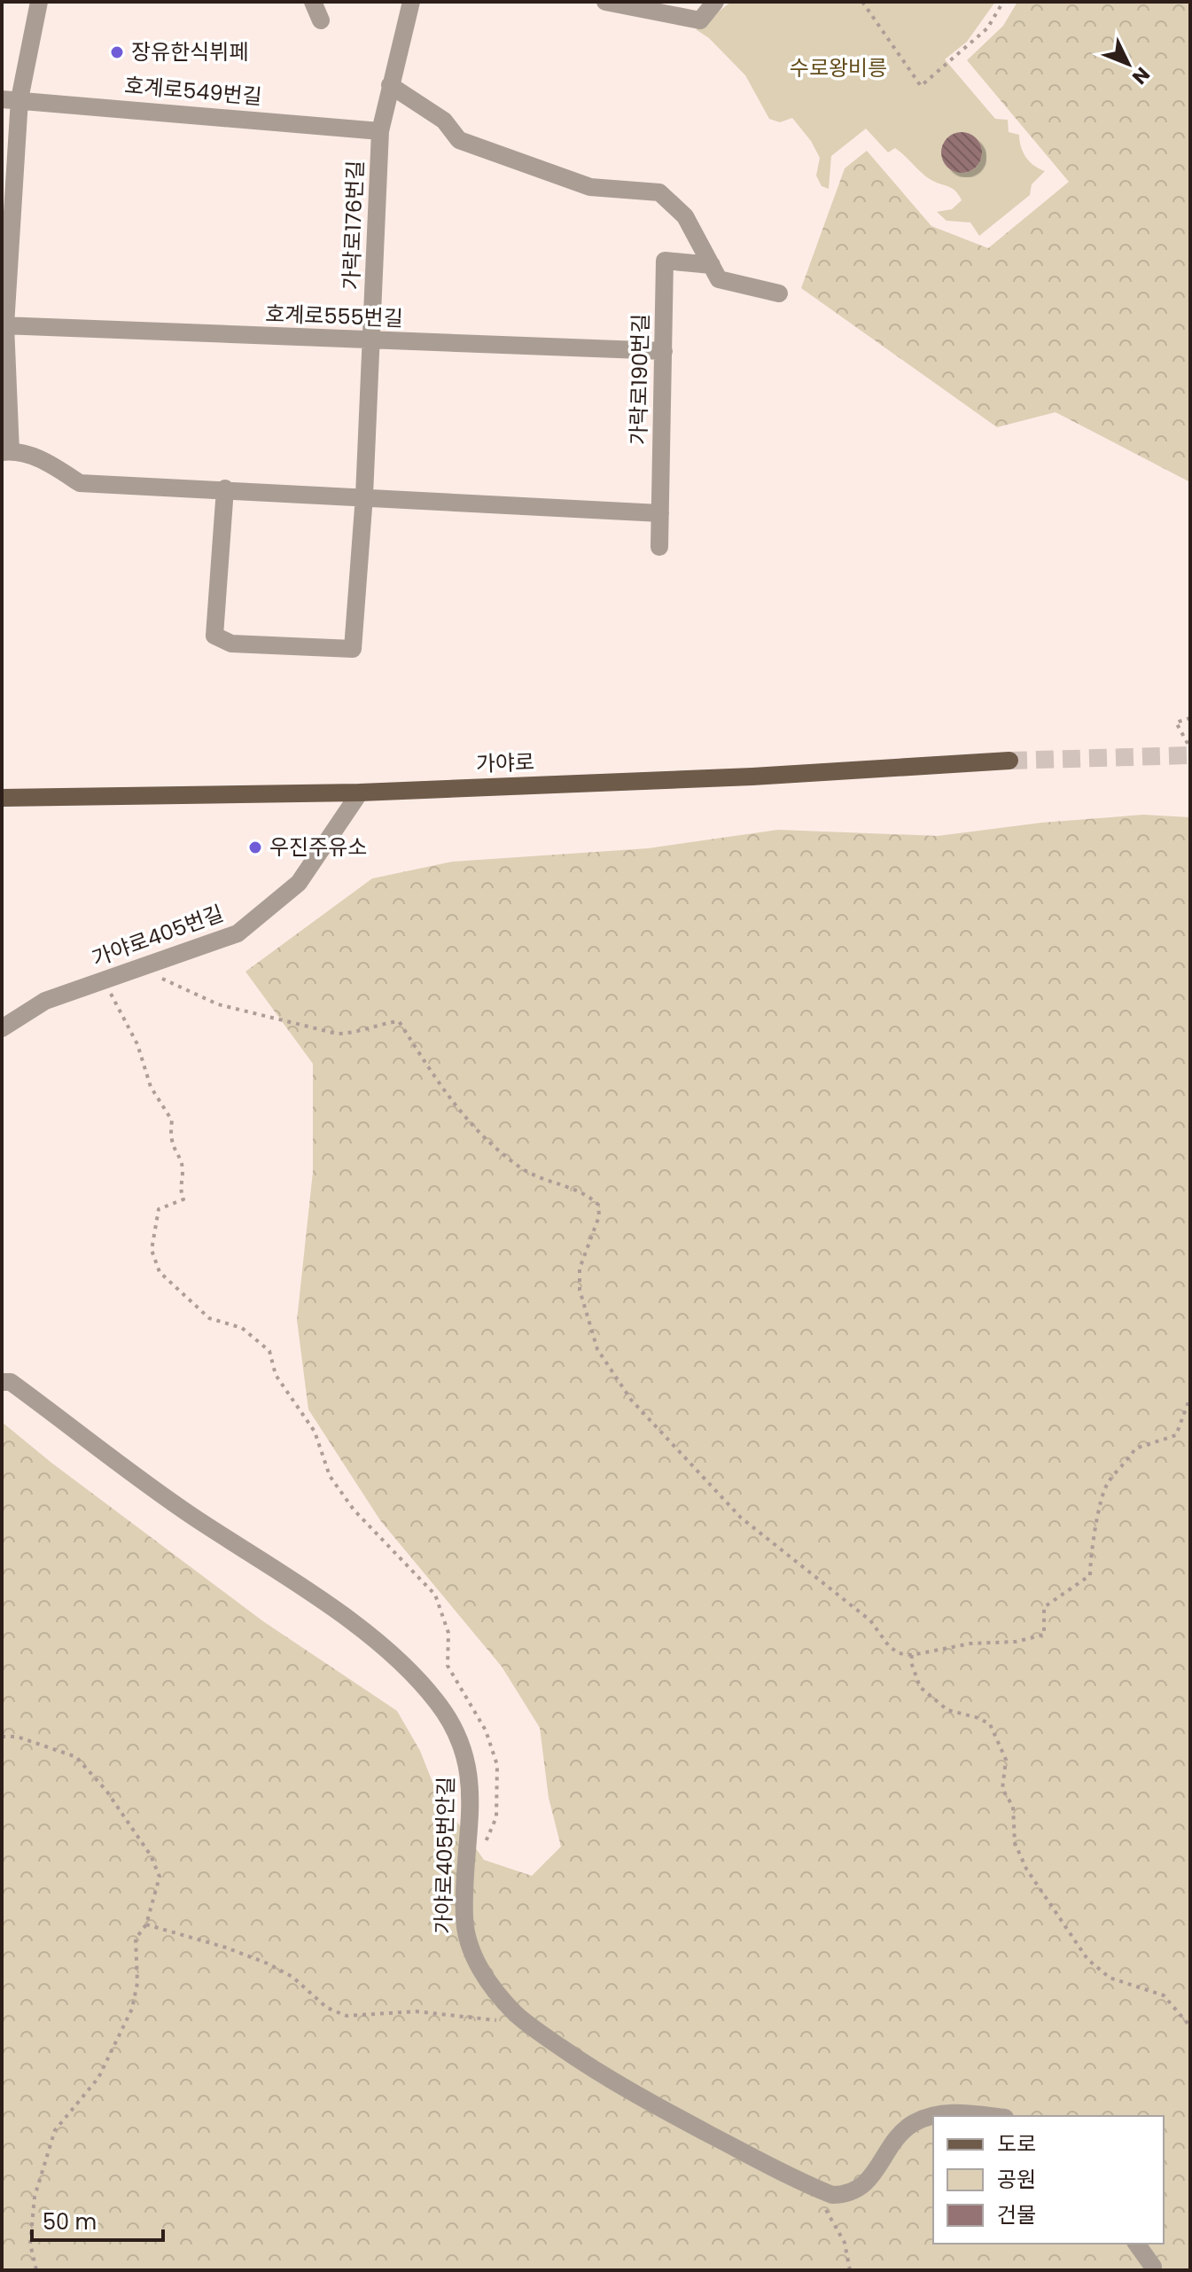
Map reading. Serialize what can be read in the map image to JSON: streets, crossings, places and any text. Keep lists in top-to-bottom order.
{
  "streets": {
    "main road": ["가야로"],
    "street": [
      "호계로549번길",
      "가락로176번길",
      "호계로555번길",
      "가락로190번길",
      "가야로405번길",
      "가야로405번안길"
    ]
  },
  "crossings": [
    ["호계로549번길", "가락로176번길"],
    ["가락로176번길", "호계로555번길"],
    ["호계로555번길", "가락로190번길"],
    ["가야로", "가야로405번길"]
  ],
  "parks": ["수로왕비릉"],
  "places": ["장유한식뷔페", "우진주유소"],
  "legend": ["도로", "공원", "건물"],
  "scale_bar": "50 m",
  "north": "bottom right"
}
